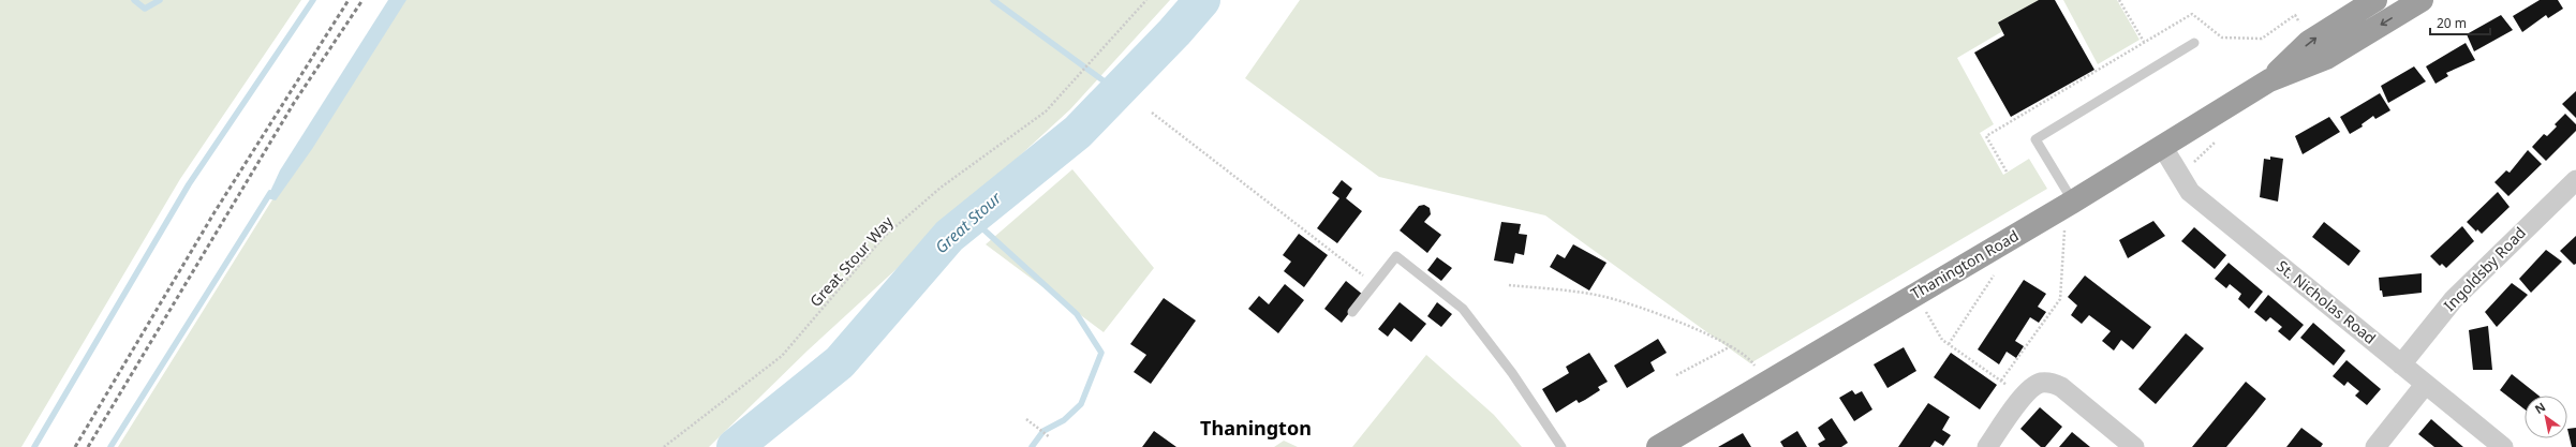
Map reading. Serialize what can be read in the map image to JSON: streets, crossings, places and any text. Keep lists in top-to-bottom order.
{
  "streets": {
    "highway": ["Thanington Road"],
    "street": ["Ingoldsby Road", "St. Nicholas Road"],
    "path": ["Great Stour Way"]
  },
  "crossings": [
    ["Thanington Road", "St. Nicholas Road"],
    ["Ingoldsby Road", "St. Nicholas Road"]
  ],
  "districts": ["Thanington"],
  "water": ["Great Stour"],
  "scale_bar": "20 m",
  "north": "top left"
}
